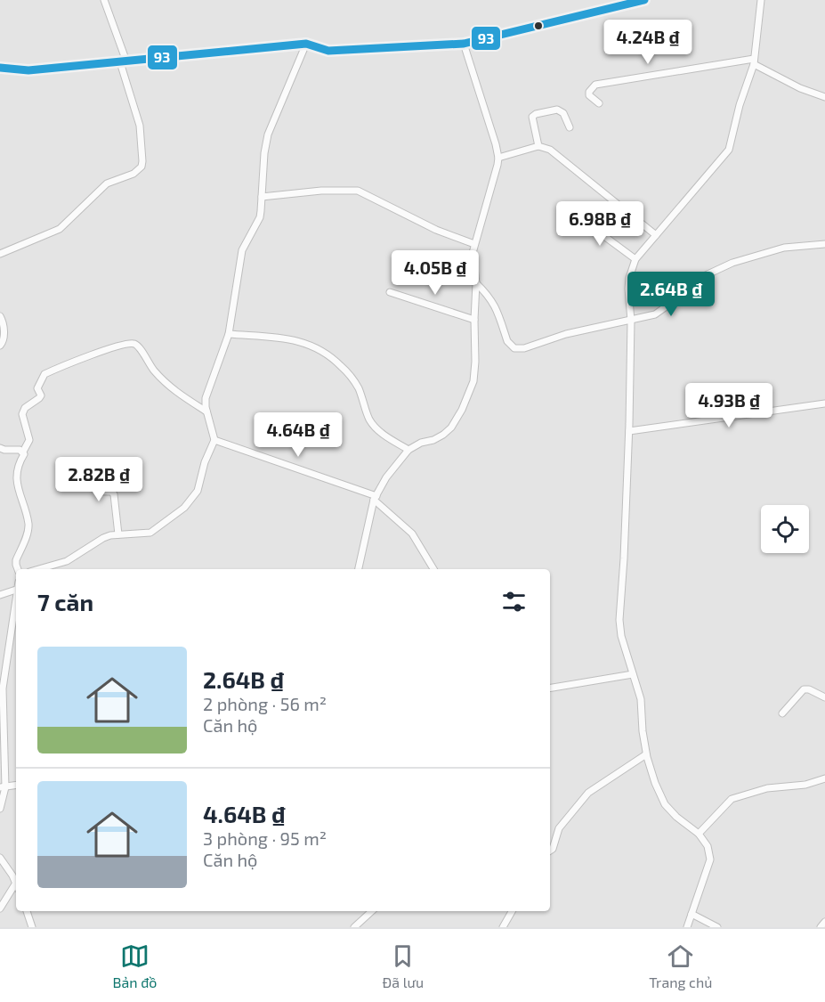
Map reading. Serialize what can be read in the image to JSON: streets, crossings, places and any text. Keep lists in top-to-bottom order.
{
  "lines": ["transit line 93"],
  "page": {
    "price": [
      "4.24B ₫",
      "6.98B ₫",
      "4.05B ₫",
      "2.64B ₫",
      "4.93B ₫",
      "4.64B ₫",
      "2.82B ₫"
    ],
    "heading": "7 căn",
    "list": [
      {
        "name": "2.64B ₫",
        "note": "2 phòng · 56 m² · Căn hộ"
      },
      {
        "name": "4.64B ₫",
        "note": "3 phòng · 95 m² · Căn hộ"
      }
    ],
    "tabs": ["Bản đồ", "Đã lưu", "Trang chủ"]
  }
}
